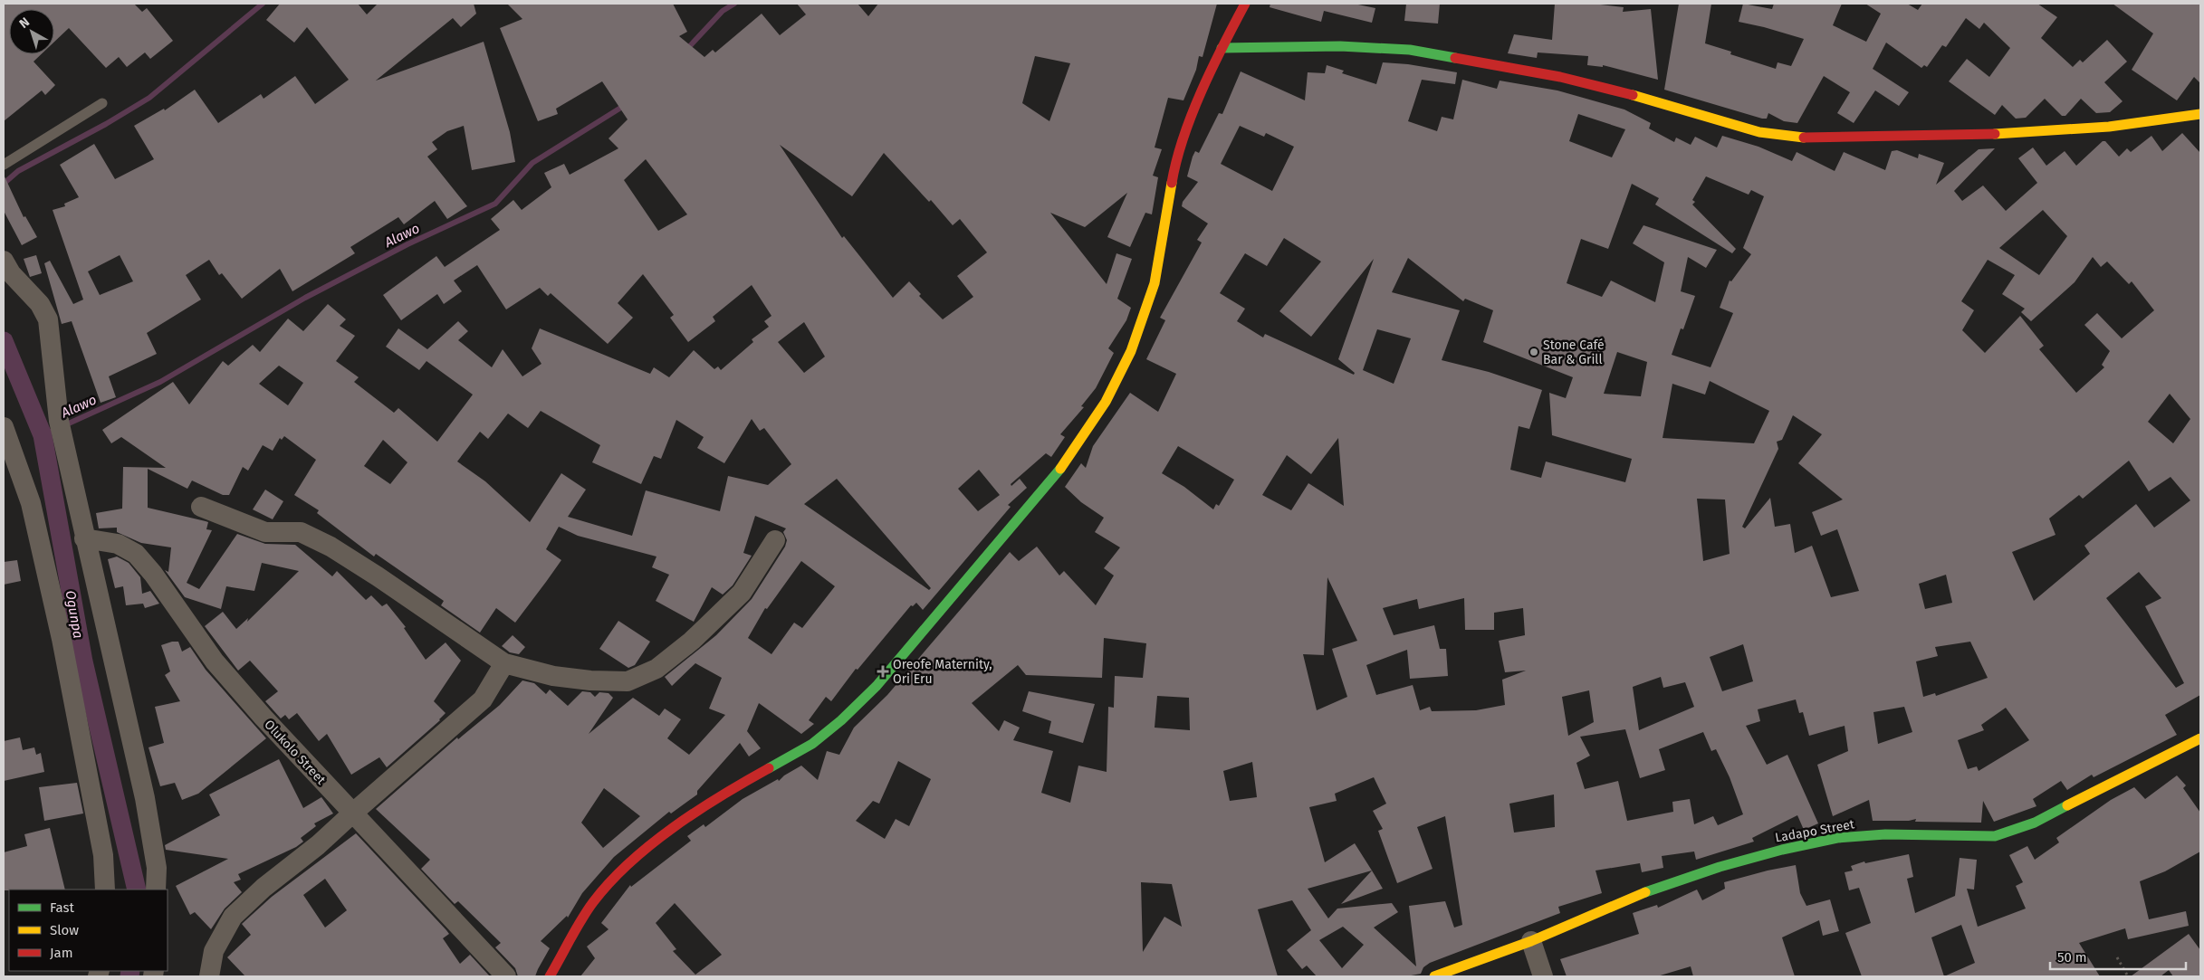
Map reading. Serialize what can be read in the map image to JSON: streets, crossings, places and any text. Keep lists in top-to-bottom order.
{
  "streets": {
    "street": ["Olukolo Street", "Ladapo Street"]
  },
  "water": ["Alawo", "Ogunpa"],
  "places": {
    "other": ["Stone Café Bar & Grill"],
    "health": ["Oreofe Maternity, Ori Eru"]
  },
  "legend": ["Fast", "Slow", "Jam"],
  "scale_bar": "50 m",
  "north": "top left"
}
